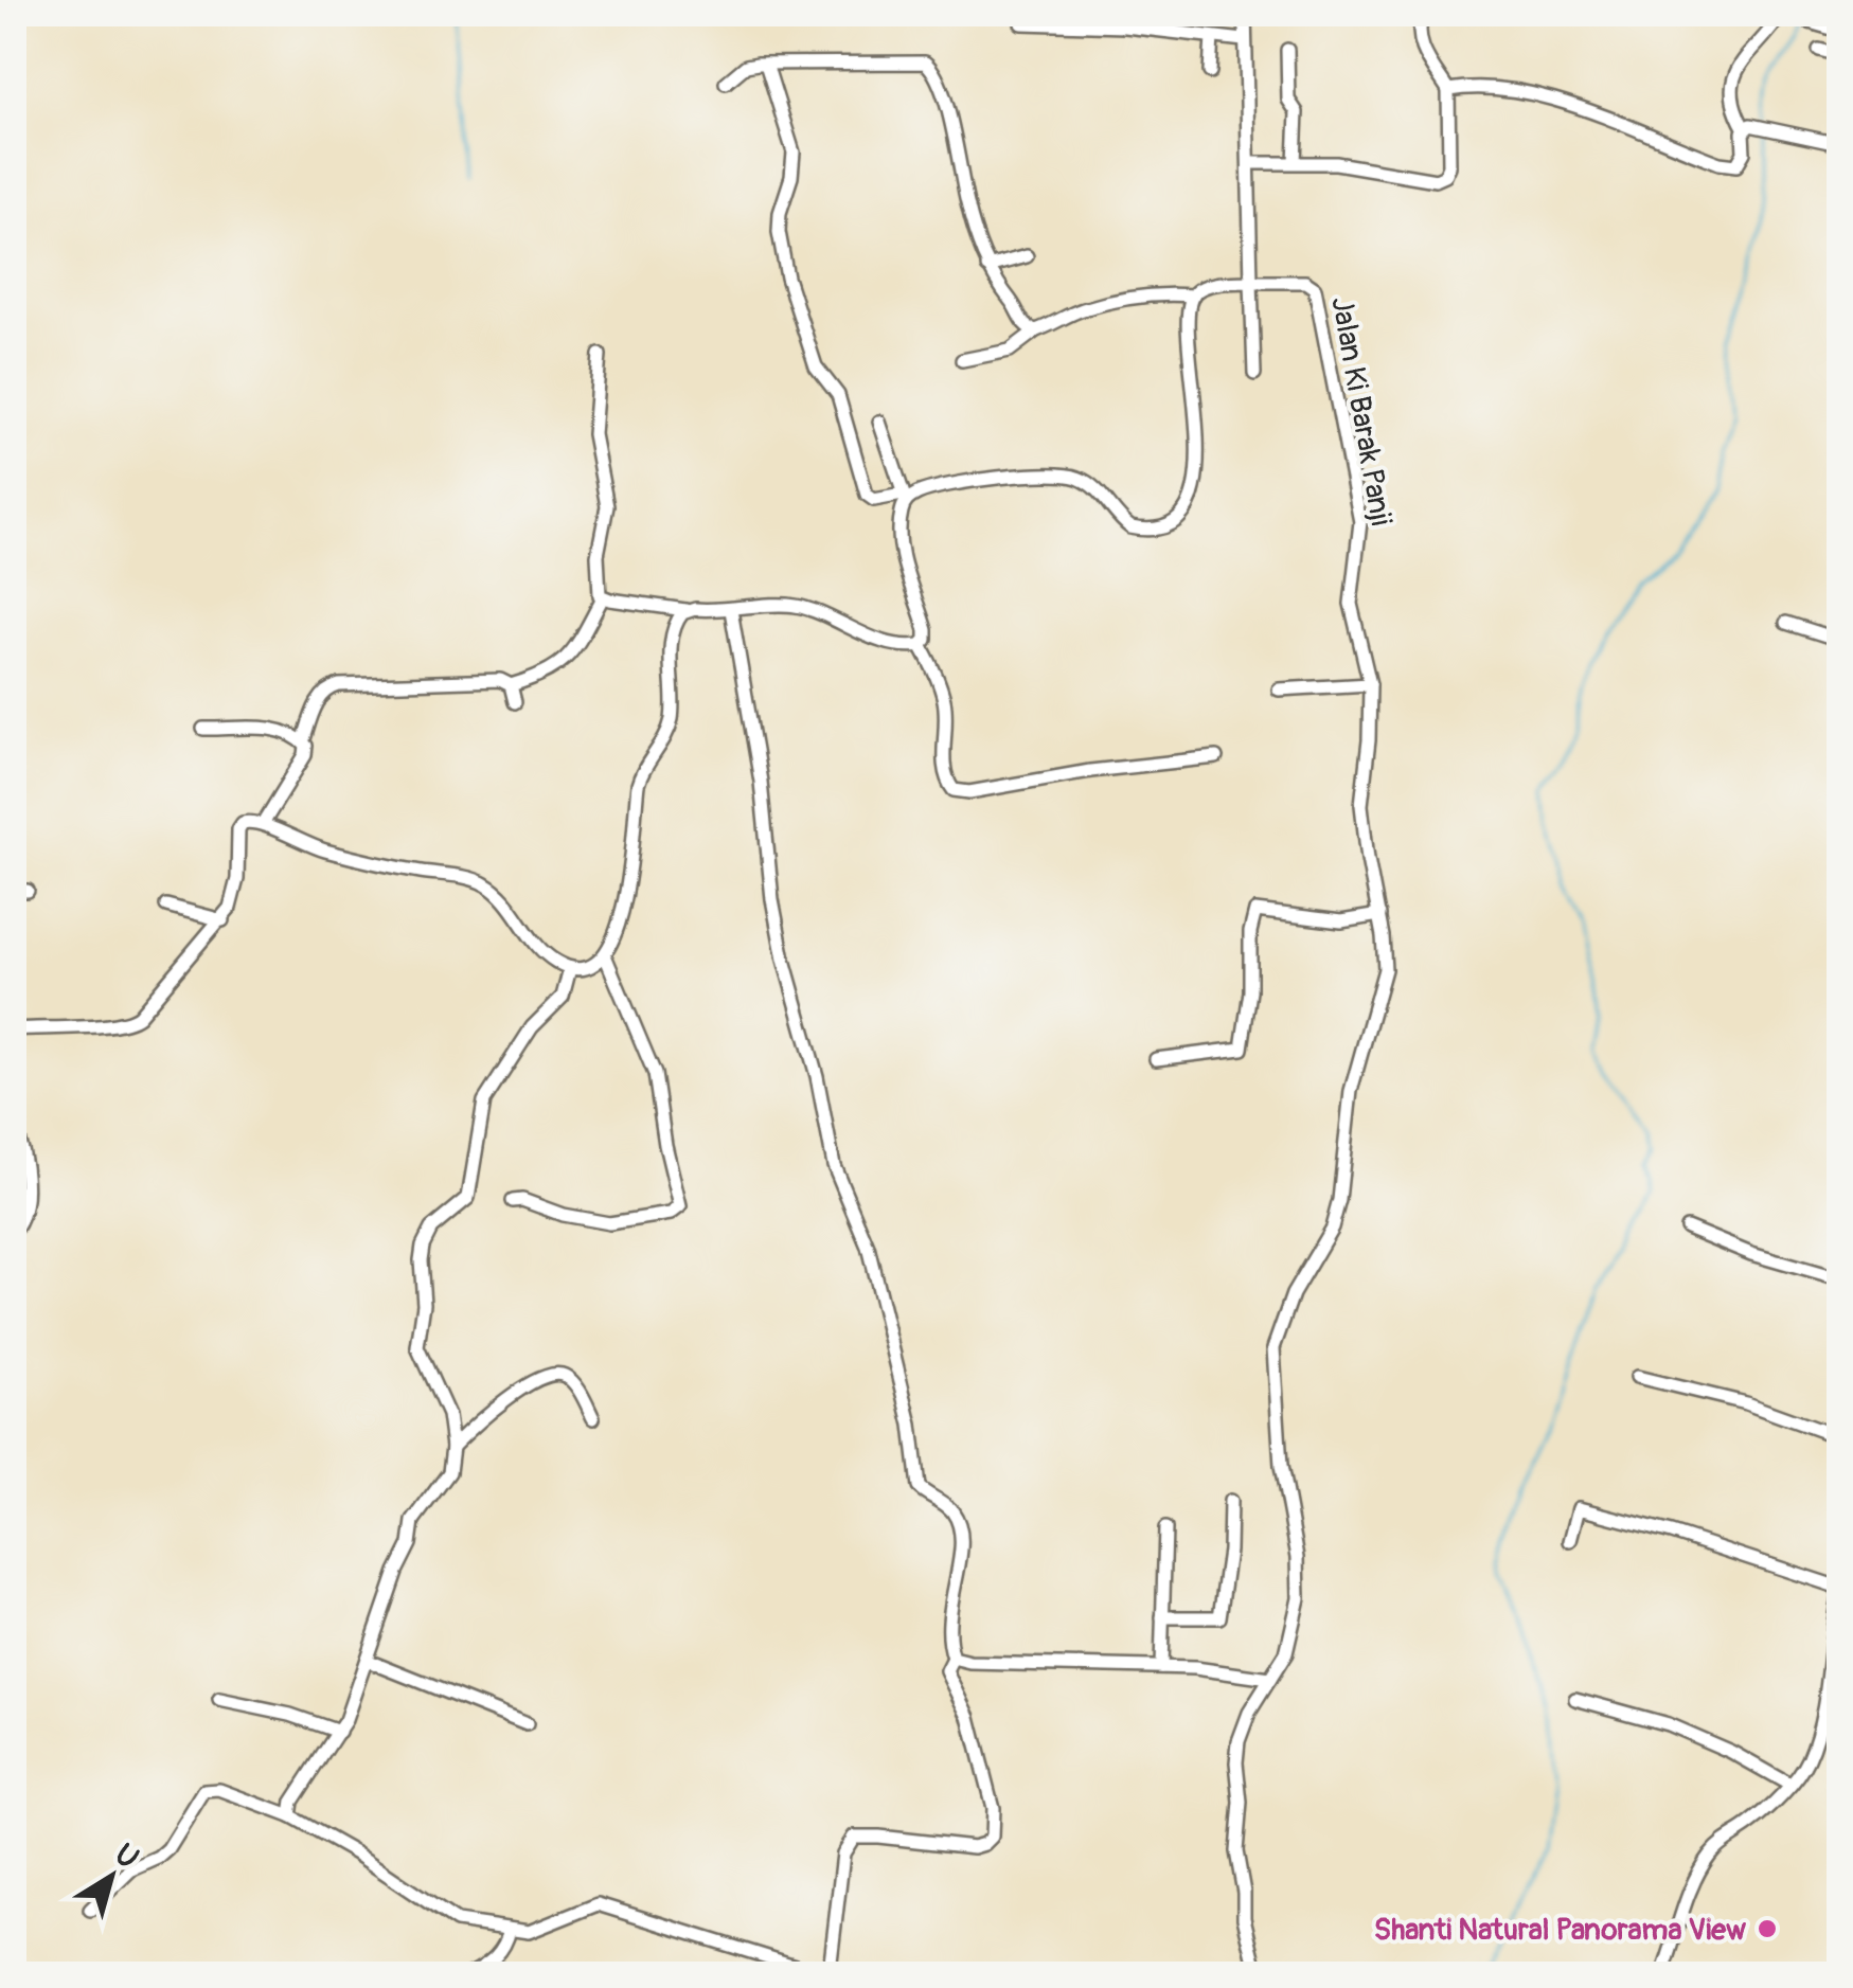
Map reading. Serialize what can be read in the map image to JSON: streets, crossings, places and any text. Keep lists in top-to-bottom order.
{
  "streets": {
    "street": ["Jalan Ki Barak Panji"]
  },
  "places": ["Shanti Natural Panorama View"],
  "north": "top right"
}
